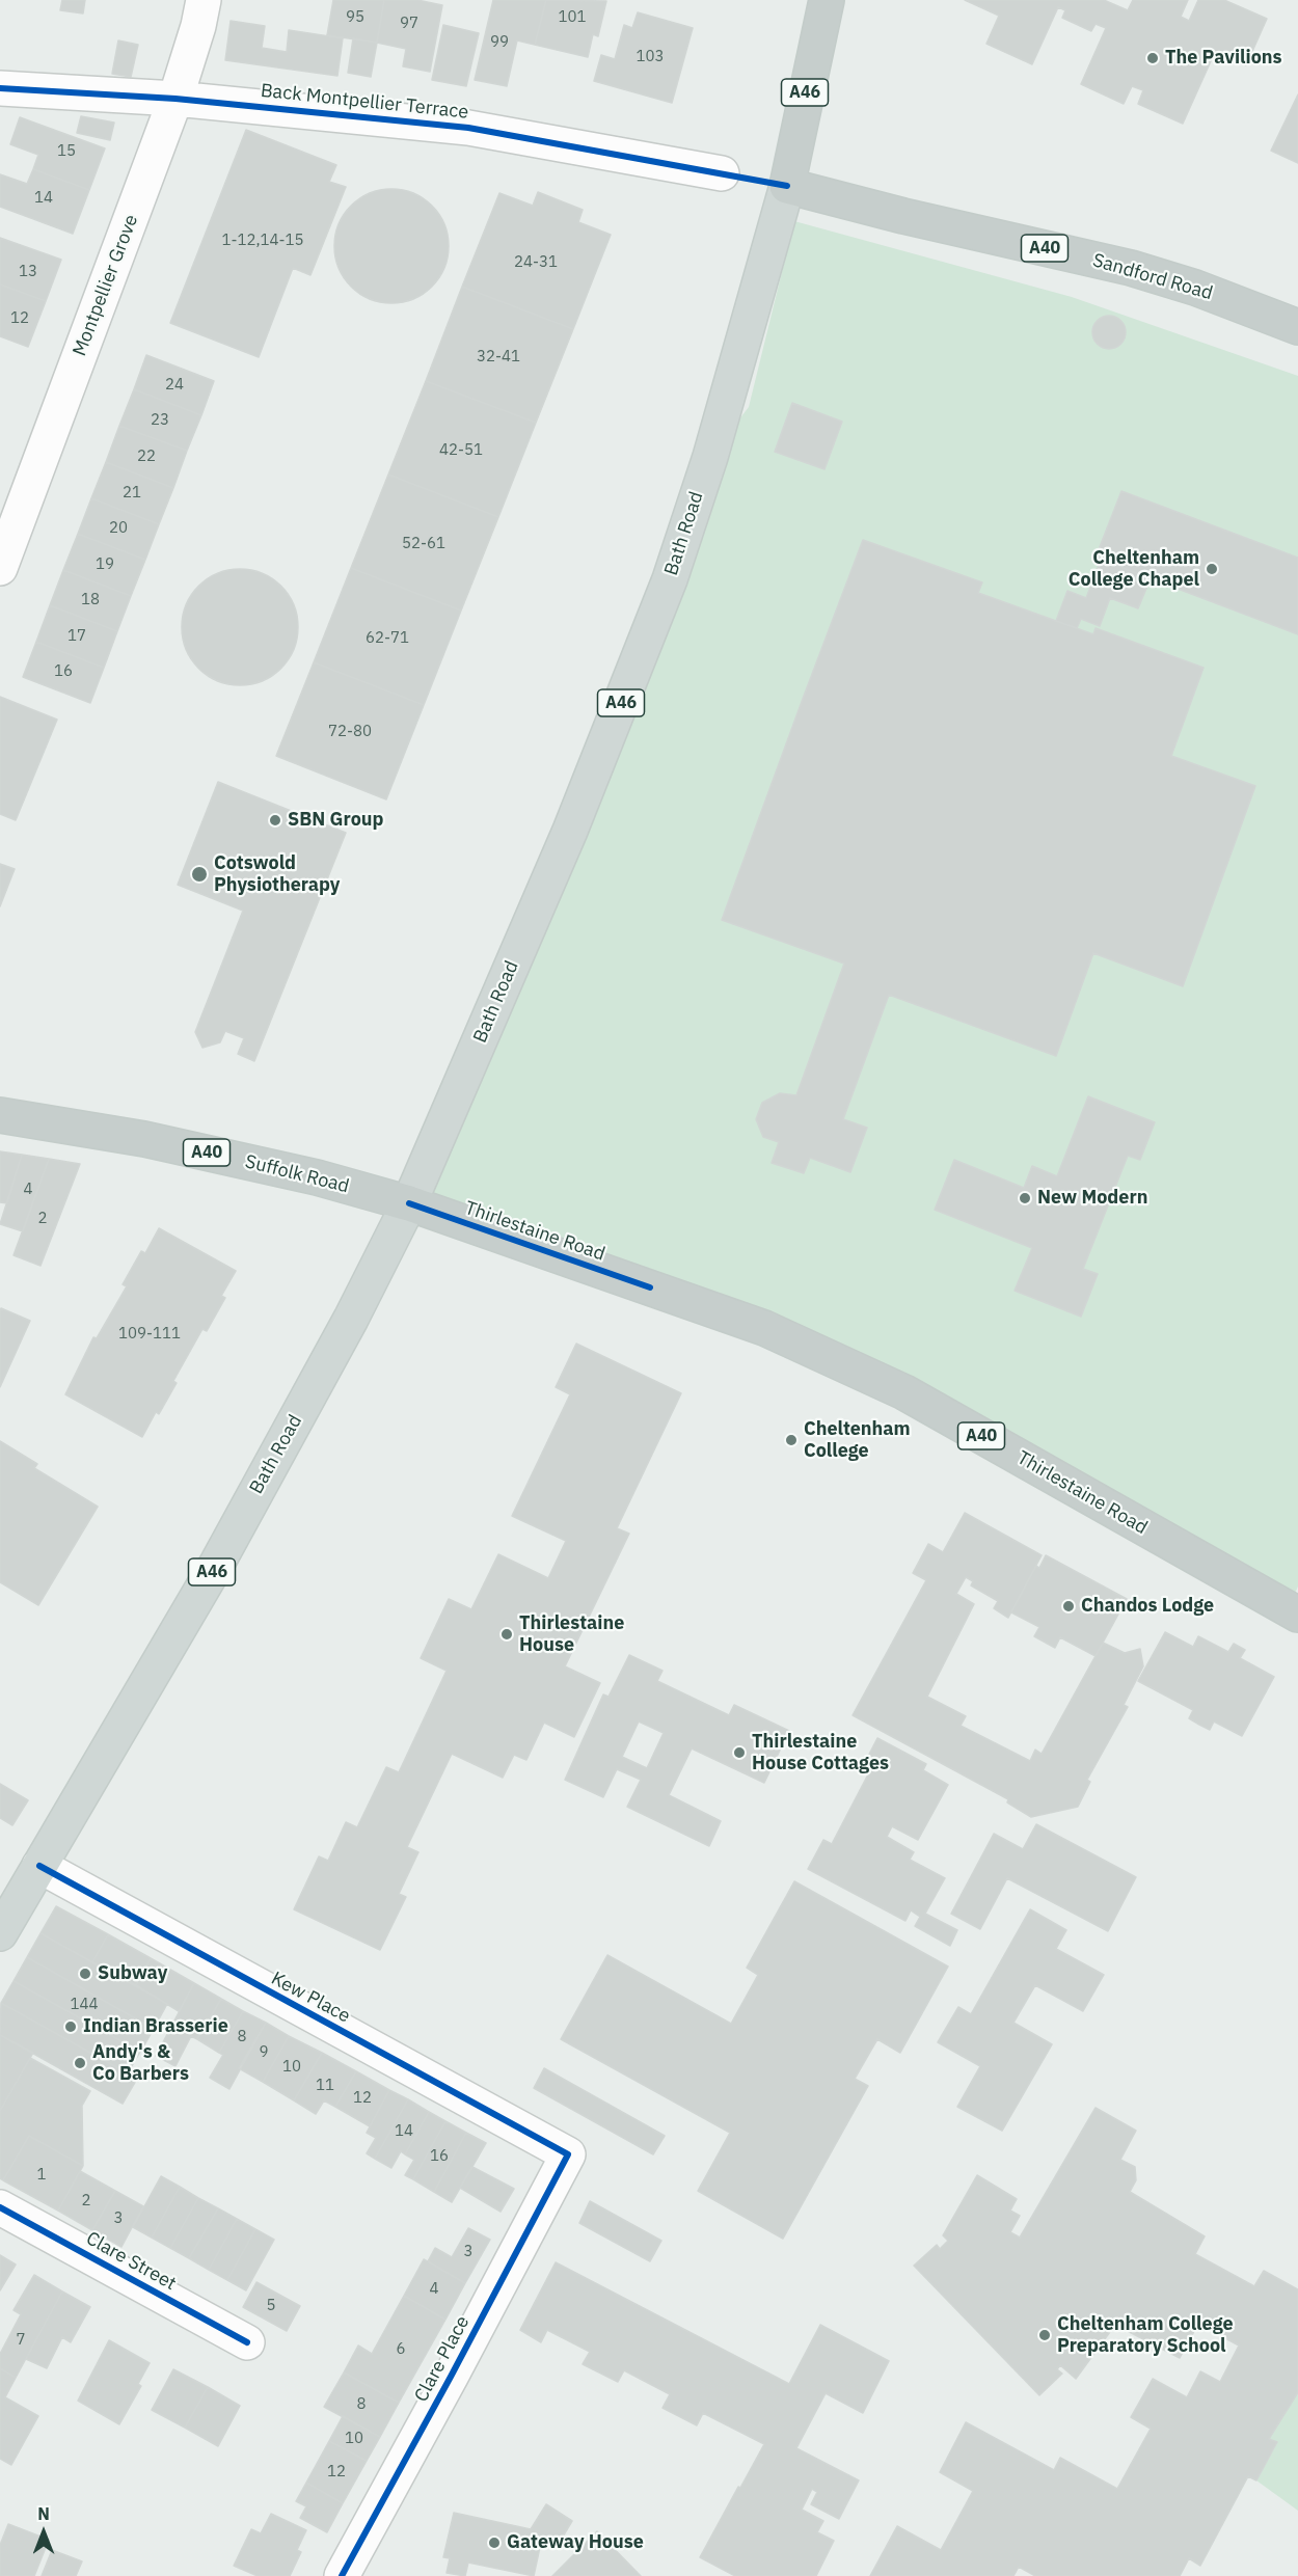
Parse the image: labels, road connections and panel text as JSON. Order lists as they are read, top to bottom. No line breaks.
{"streets":{"highway":["A46","A40","Sandford Road","Bath Road","Suffolk Road","Thirlestaine Road"],"street":["Back Montpellier Terrace","Montpellier Grove","Kew Place","Clare Street","Clare Place"]},"crossings":[["Back Montpellier Terrace","Montpellier Grove"],["Sandford Road","Bath Road"],["Bath Road","Suffolk Road"],["Bath Road","Thirlestaine Road"],["Bath Road","Kew Place"],["Suffolk Road","Thirlestaine Road"],["Kew Place","Clare Place"]],"places":["The Pavilions","Cheltenham College Chapel","SBN Group","Cotswold Physiotherapy","New Modern","Cheltenham College","Chandos Lodge","Thirlestaine House","Thirlestaine House Cottages","Subway","Indian Brasserie","Andy's & Co Barbers","Cheltenham College Preparatory School","Gateway House"],"house_numbers":["95","101","97","99","103","15","14","1-12,14-15","24-31","13","12","32-41","24","23","42-51","22","21","20","52-61","19","18","17","62-71","16","72-80","4","2","109-111","144","8","9","10","11","12","14","16","1","2","3","3","4","5","7","6","8","10","12"],"north":"top"}
